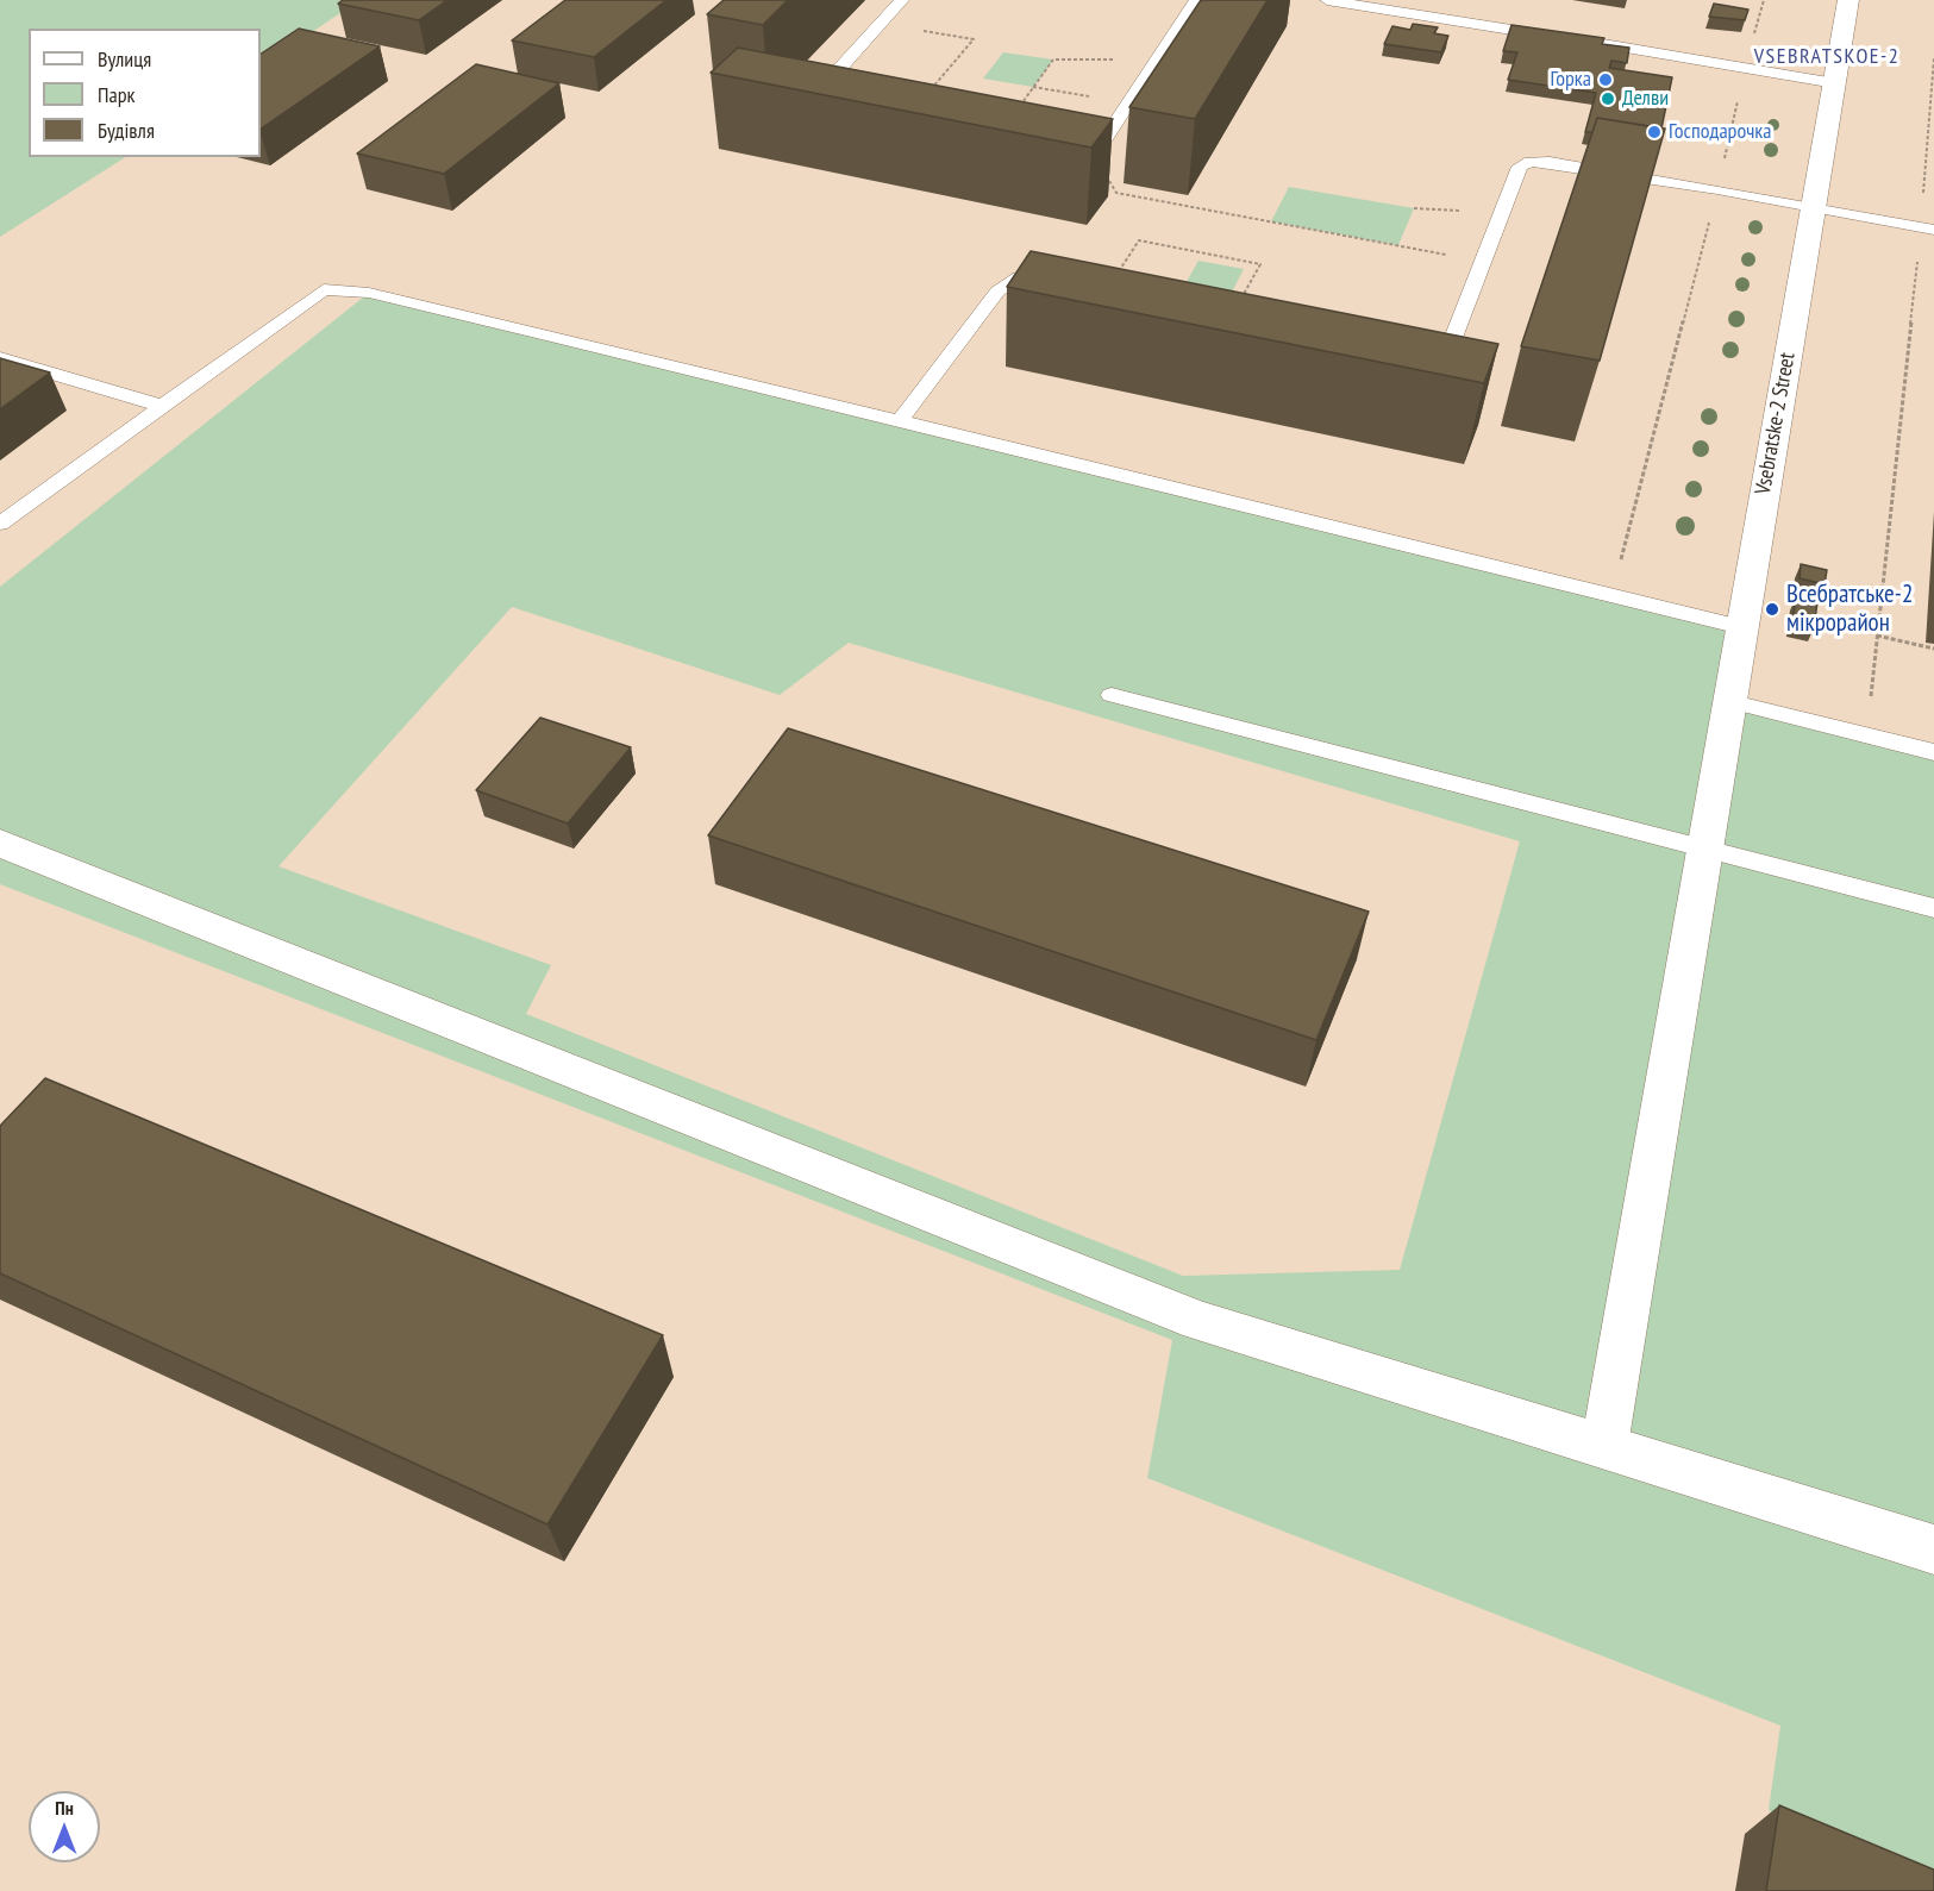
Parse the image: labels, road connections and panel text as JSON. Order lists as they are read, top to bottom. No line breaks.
{"streets":{"street":["Vsebratske-2 Street"]},"districts":["VSEBRATSKOE-2"],"places":["Горка","Делви","Господарочка","Всебратське-2 мікрорайон"],"legend":["Вулиця","Парк","Будівля"],"north":"top"}
